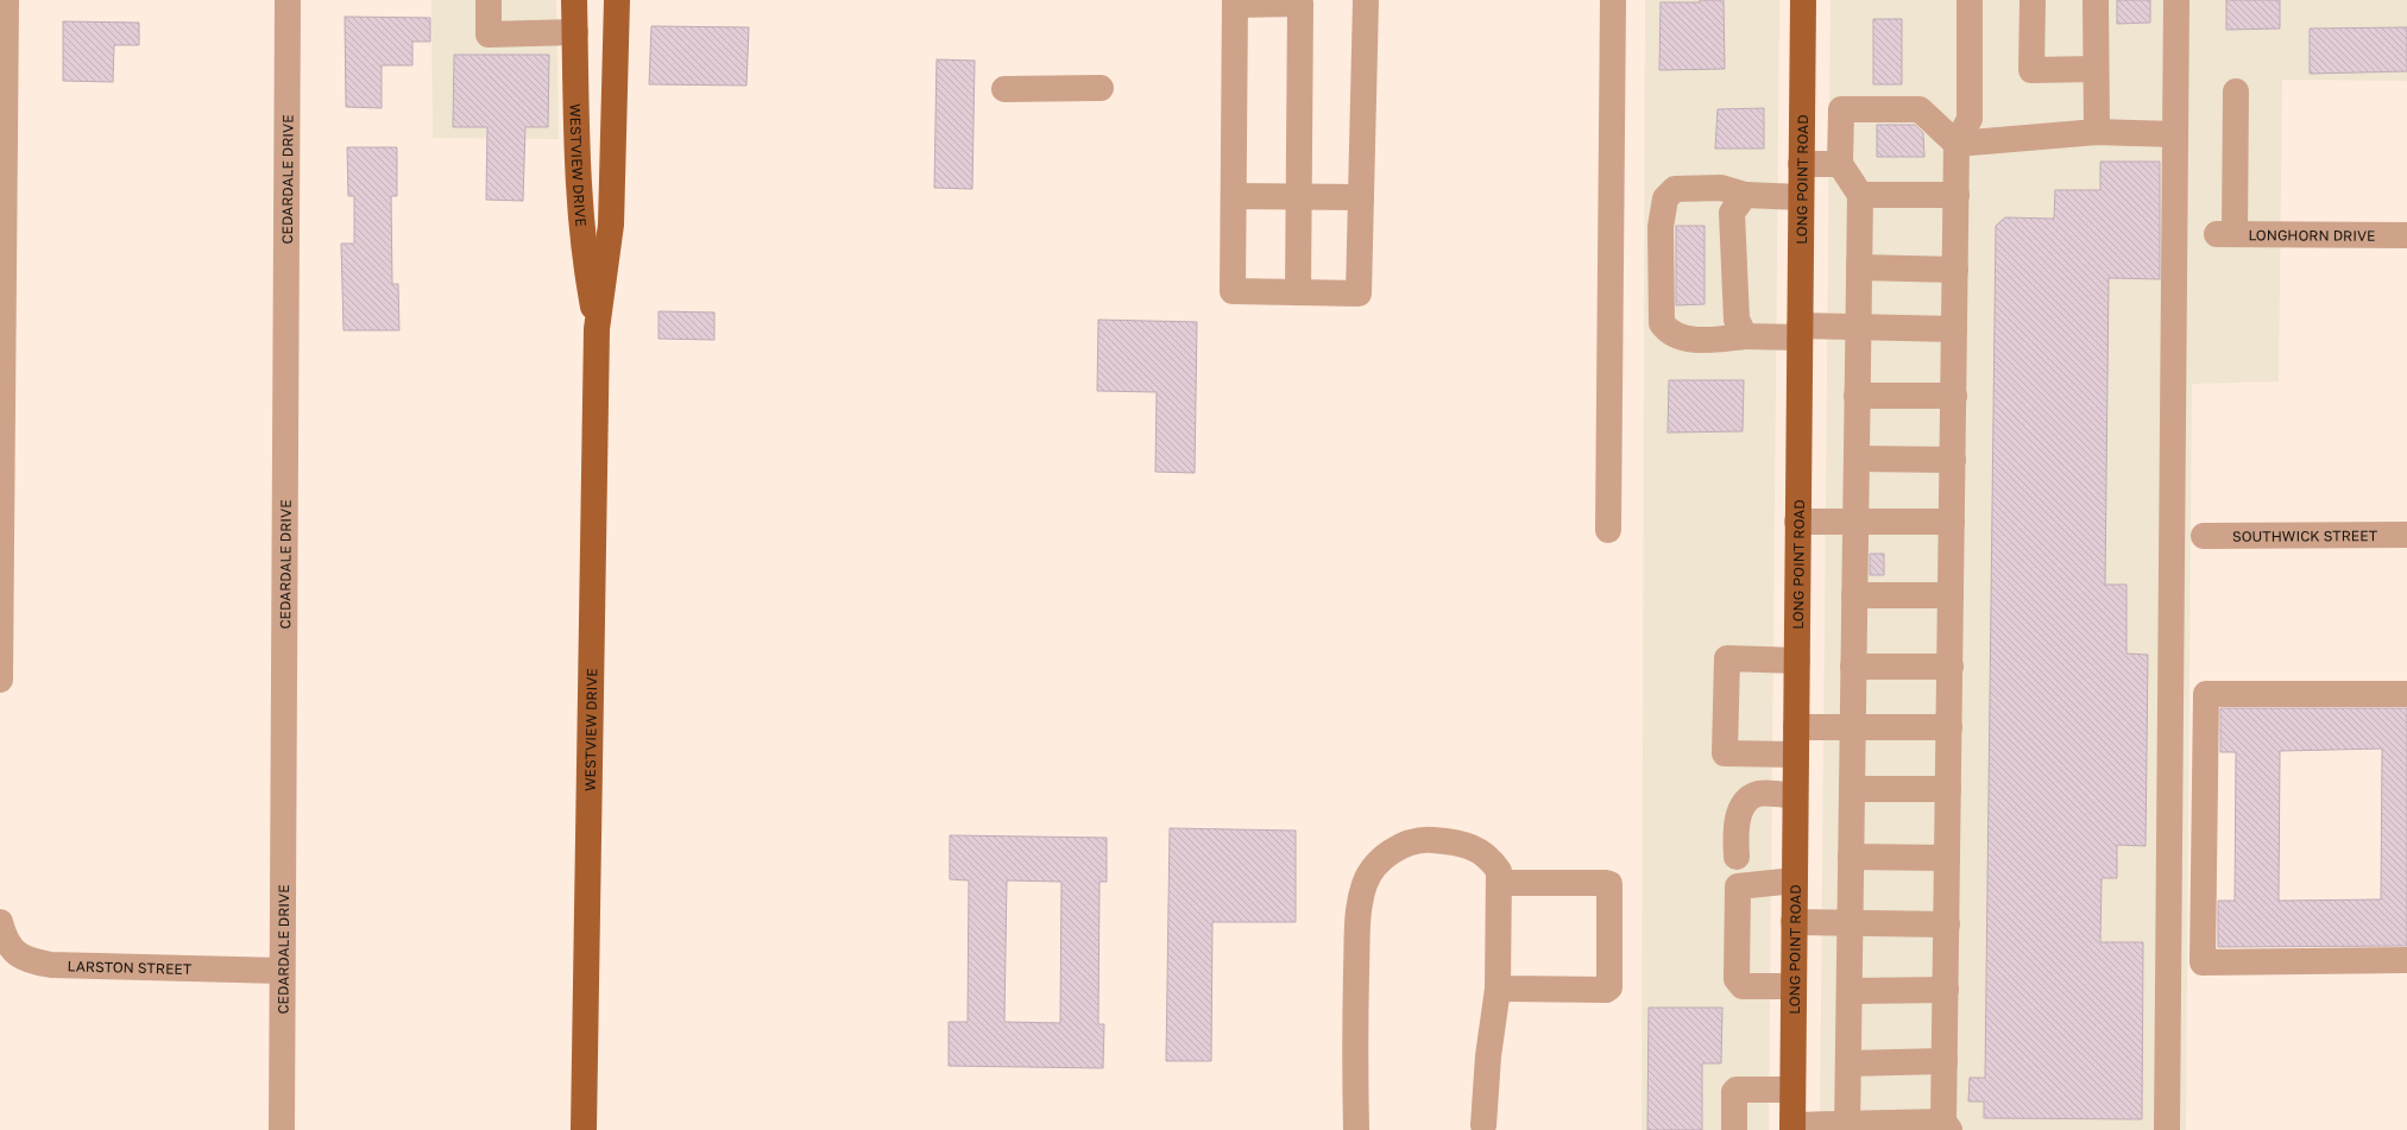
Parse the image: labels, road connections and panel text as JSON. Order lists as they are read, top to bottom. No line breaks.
{"streets":{"main road":["WESTVIEW DRIVE","LONG POINT ROAD"],"street":["CEDARDALE DRIVE","LONGHORN DRIVE","SOUTHWICK STREET","LARSTON STREET"]},"crossings":[["CEDARDALE DRIVE","LARSTON STREET"]]}
